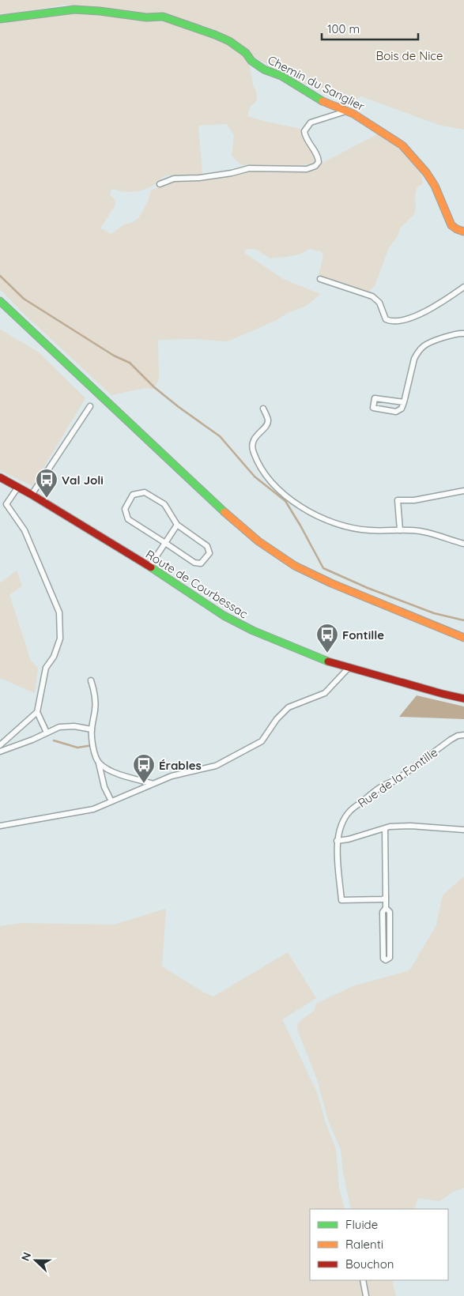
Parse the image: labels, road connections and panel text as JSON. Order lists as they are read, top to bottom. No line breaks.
{"streets":{"street":["Chemin du Sanglier","Route de Courbessac","Rue de la Fontille"]},"parks":["Bois de Nice"],"places":{"bus stop":["Val Joli","Fontille","Érables"]},"legend":["Fluide","Ralenti","Bouchon"],"scale_bar":"100 m","north":"left"}
